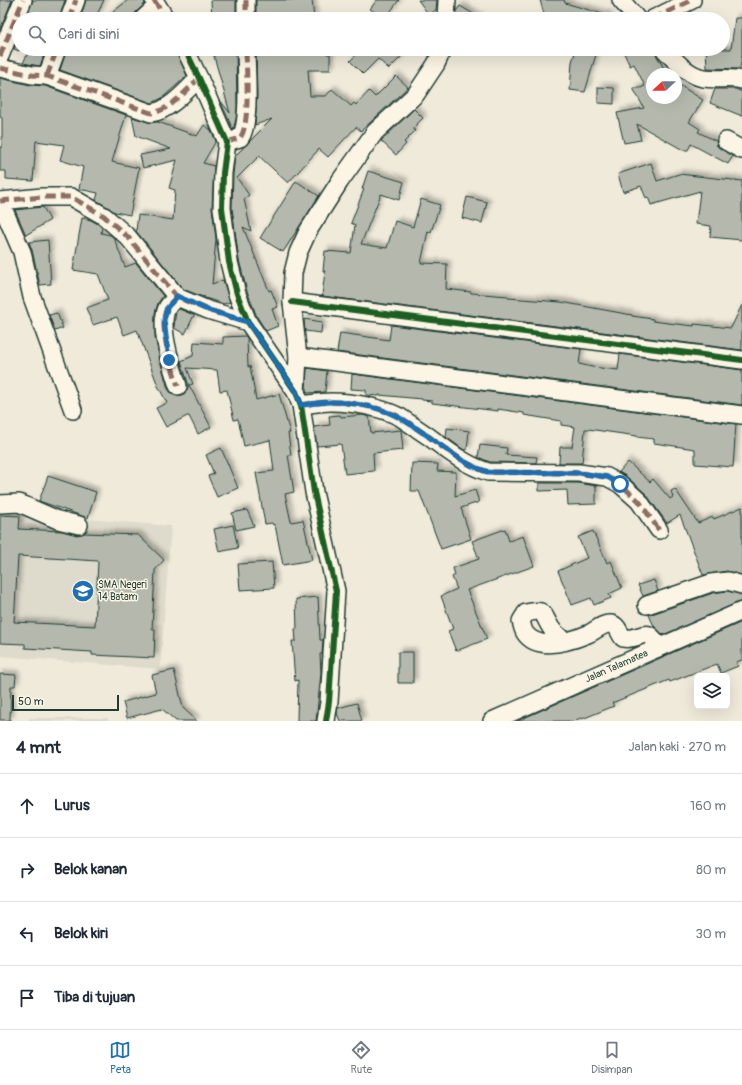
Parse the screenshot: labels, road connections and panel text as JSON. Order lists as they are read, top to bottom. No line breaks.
{"streets":{"street":["Jalan Talamatea"]},"places":{"school or university":["SMA Negeri 14 Batam"]},"scale_bar":"50 m","north":"left","page":{"search":"Cari di sini","scale":"50 m","heading":["4 mnt","Jalan kaki · 270 m"],"list":[["Lurus","160 m"],["Belok kanan","80 m"],["Belok kiri","30 m"],"Tiba di tujuan"],"nav":["Peta","Rute","Disimpan"]}}
